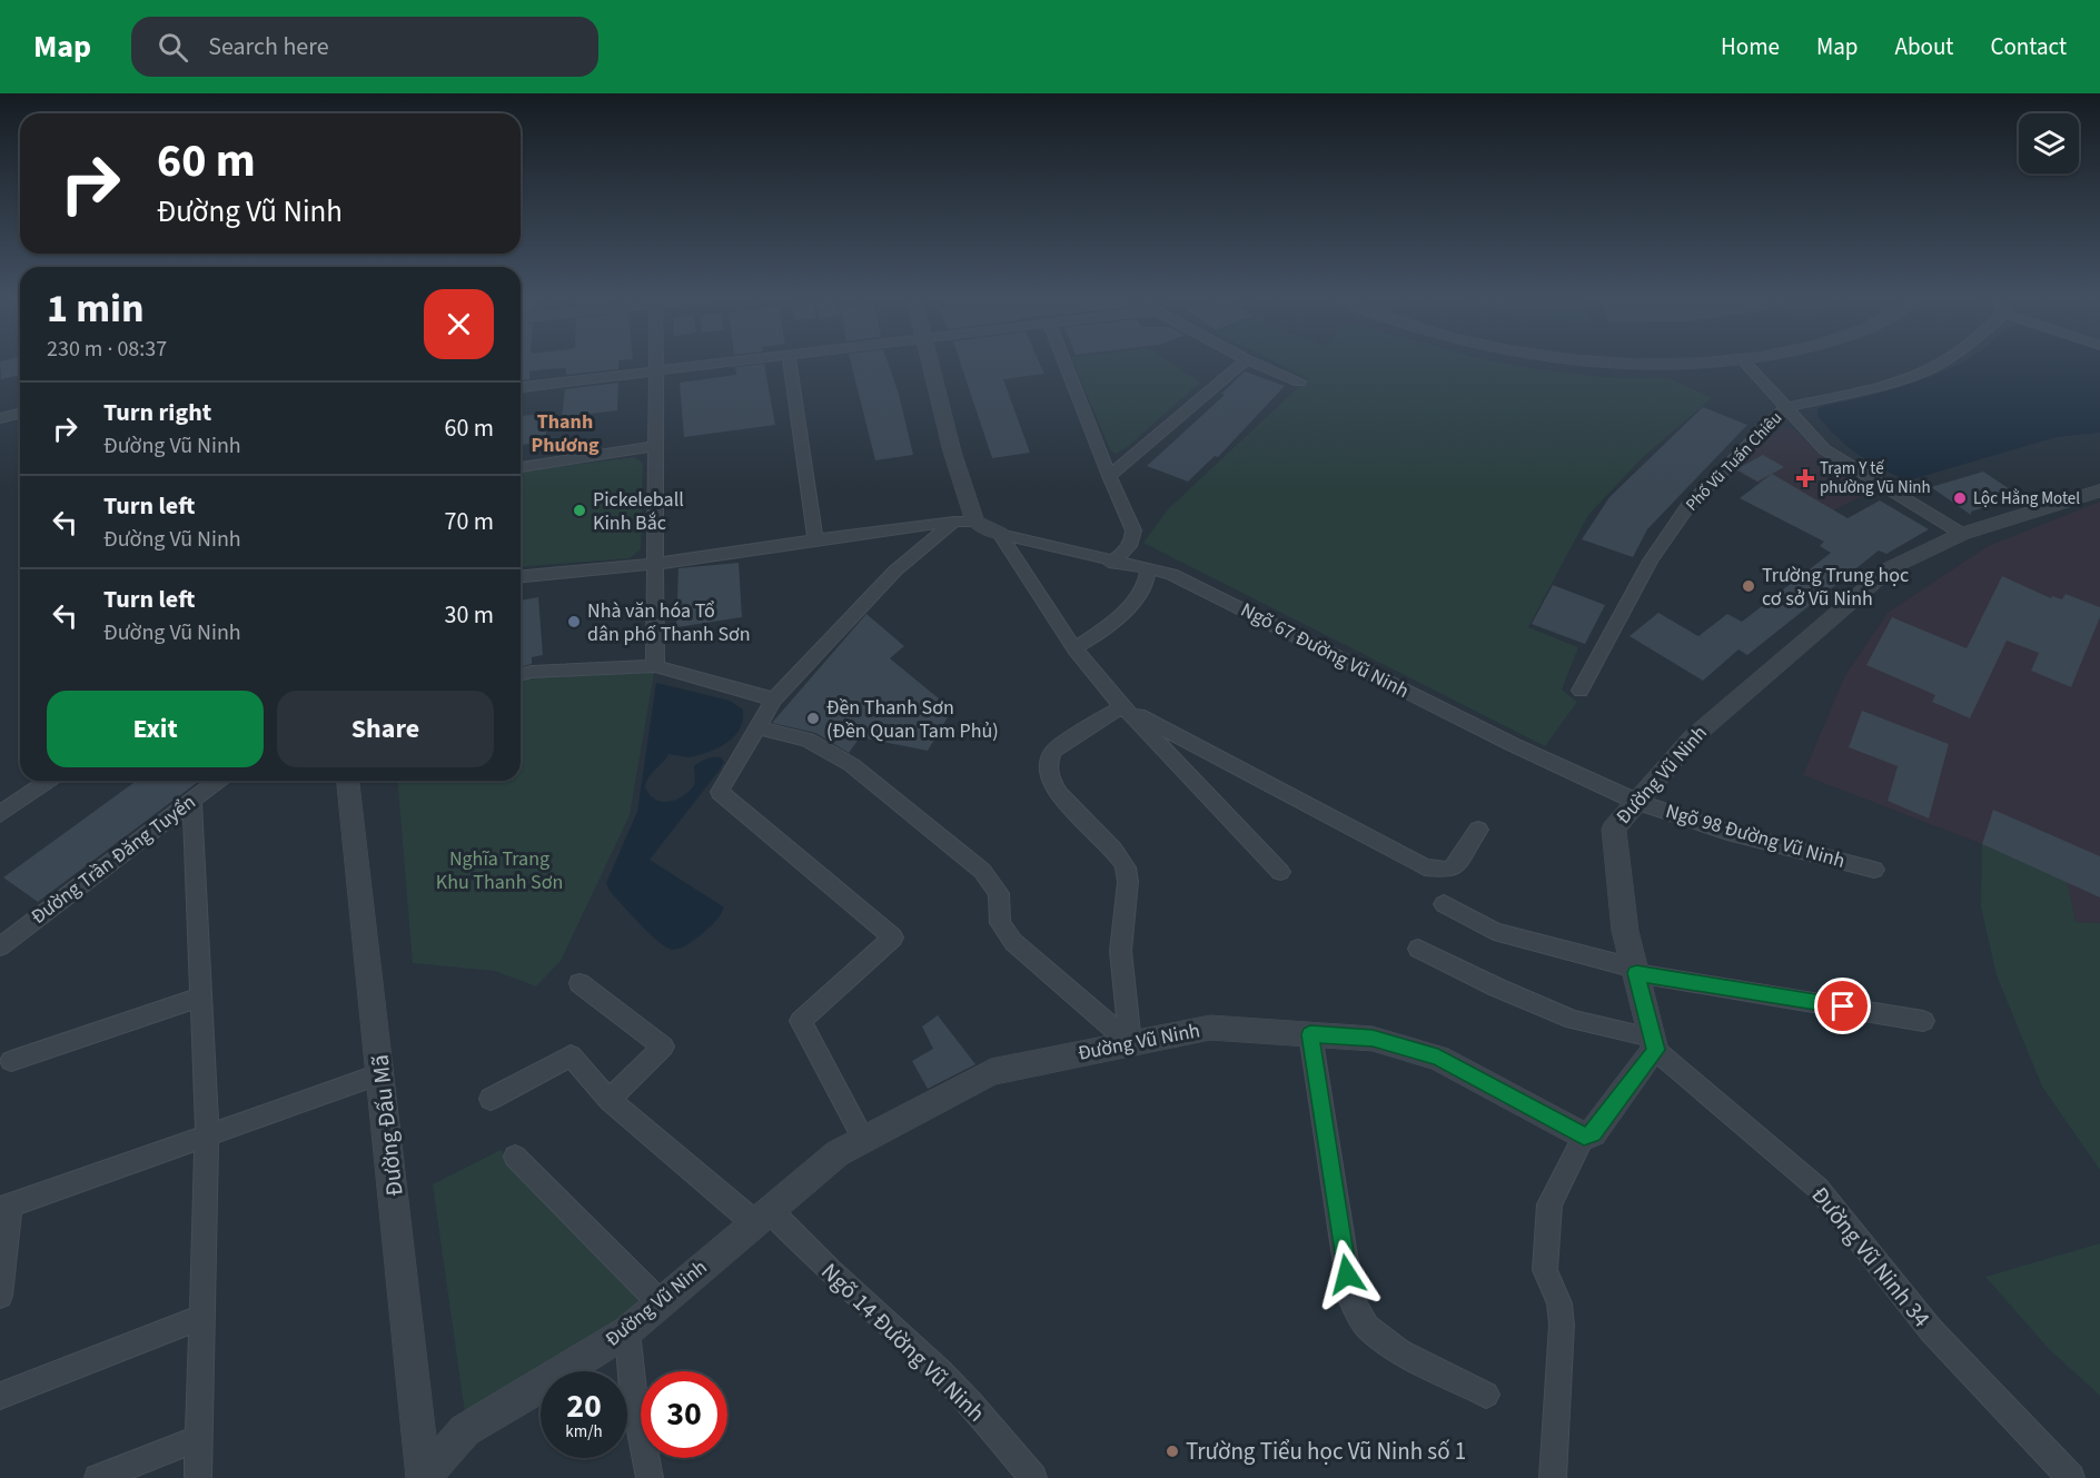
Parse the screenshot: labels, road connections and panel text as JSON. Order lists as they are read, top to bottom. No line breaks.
{"streets":{"street":["Phố Vũ Tuấn Chiêu","Ngõ 67 Đường Vũ Ninh","Đường Vũ Ninh","Ngõ 98 Đường Vũ Ninh","Đường Trần Đăng Tuyển","Đường Đấu Mã","Đường Vũ Ninh 34","Ngõ 14 Đường Vũ Ninh"]},"crossings":[["Ngõ 67 Đường Vũ Ninh","Đường Vũ Ninh"],["Ngõ 67 Đường Vũ Ninh","Ngõ 98 Đường Vũ Ninh"],["Đường Vũ Ninh","Ngõ 98 Đường Vũ Ninh"],["Đường Vũ Ninh","Đường Đấu Mã"],["Đường Vũ Ninh","Đường Vũ Ninh 34"],["Đường Vũ Ninh","Ngõ 14 Đường Vũ Ninh"]],"districts":["Thanh Phương"],"parks":["Nghĩa Trang Khu Thanh Sơn"],"places":{"health":["Trạm Y tế phường Vũ Ninh"],"other":["Lộc Hằng Motel","Pickeleball Kinh Bắc","Trường Trung học cơ sở Vũ Ninh","Nhà văn hóa Tổ dân phố Thanh Sơn","Đền Thanh Sơn (Đền Quan Tam Phủ)","Trường Tiểu học Vũ Ninh số 1"]},"page":{"header":"Map","search":"Search here","nav":["Home","Map","About","Contact"],"turn":["60 m","Đường Vũ Ninh"],"heading":["1 min","230 m · 08:37"],"list":[{"name":"Turn right","note":"Đường Vũ Ninh","value":"60 m"},{"name":"Turn left","note":"Đường Vũ Ninh","value":"70 m"},{"name":"Turn left","note":"Đường Vũ Ninh","value":"30 m"}],"buttons":["Exit","Share"],"speed":"20 km/h","limit":"30"}}
